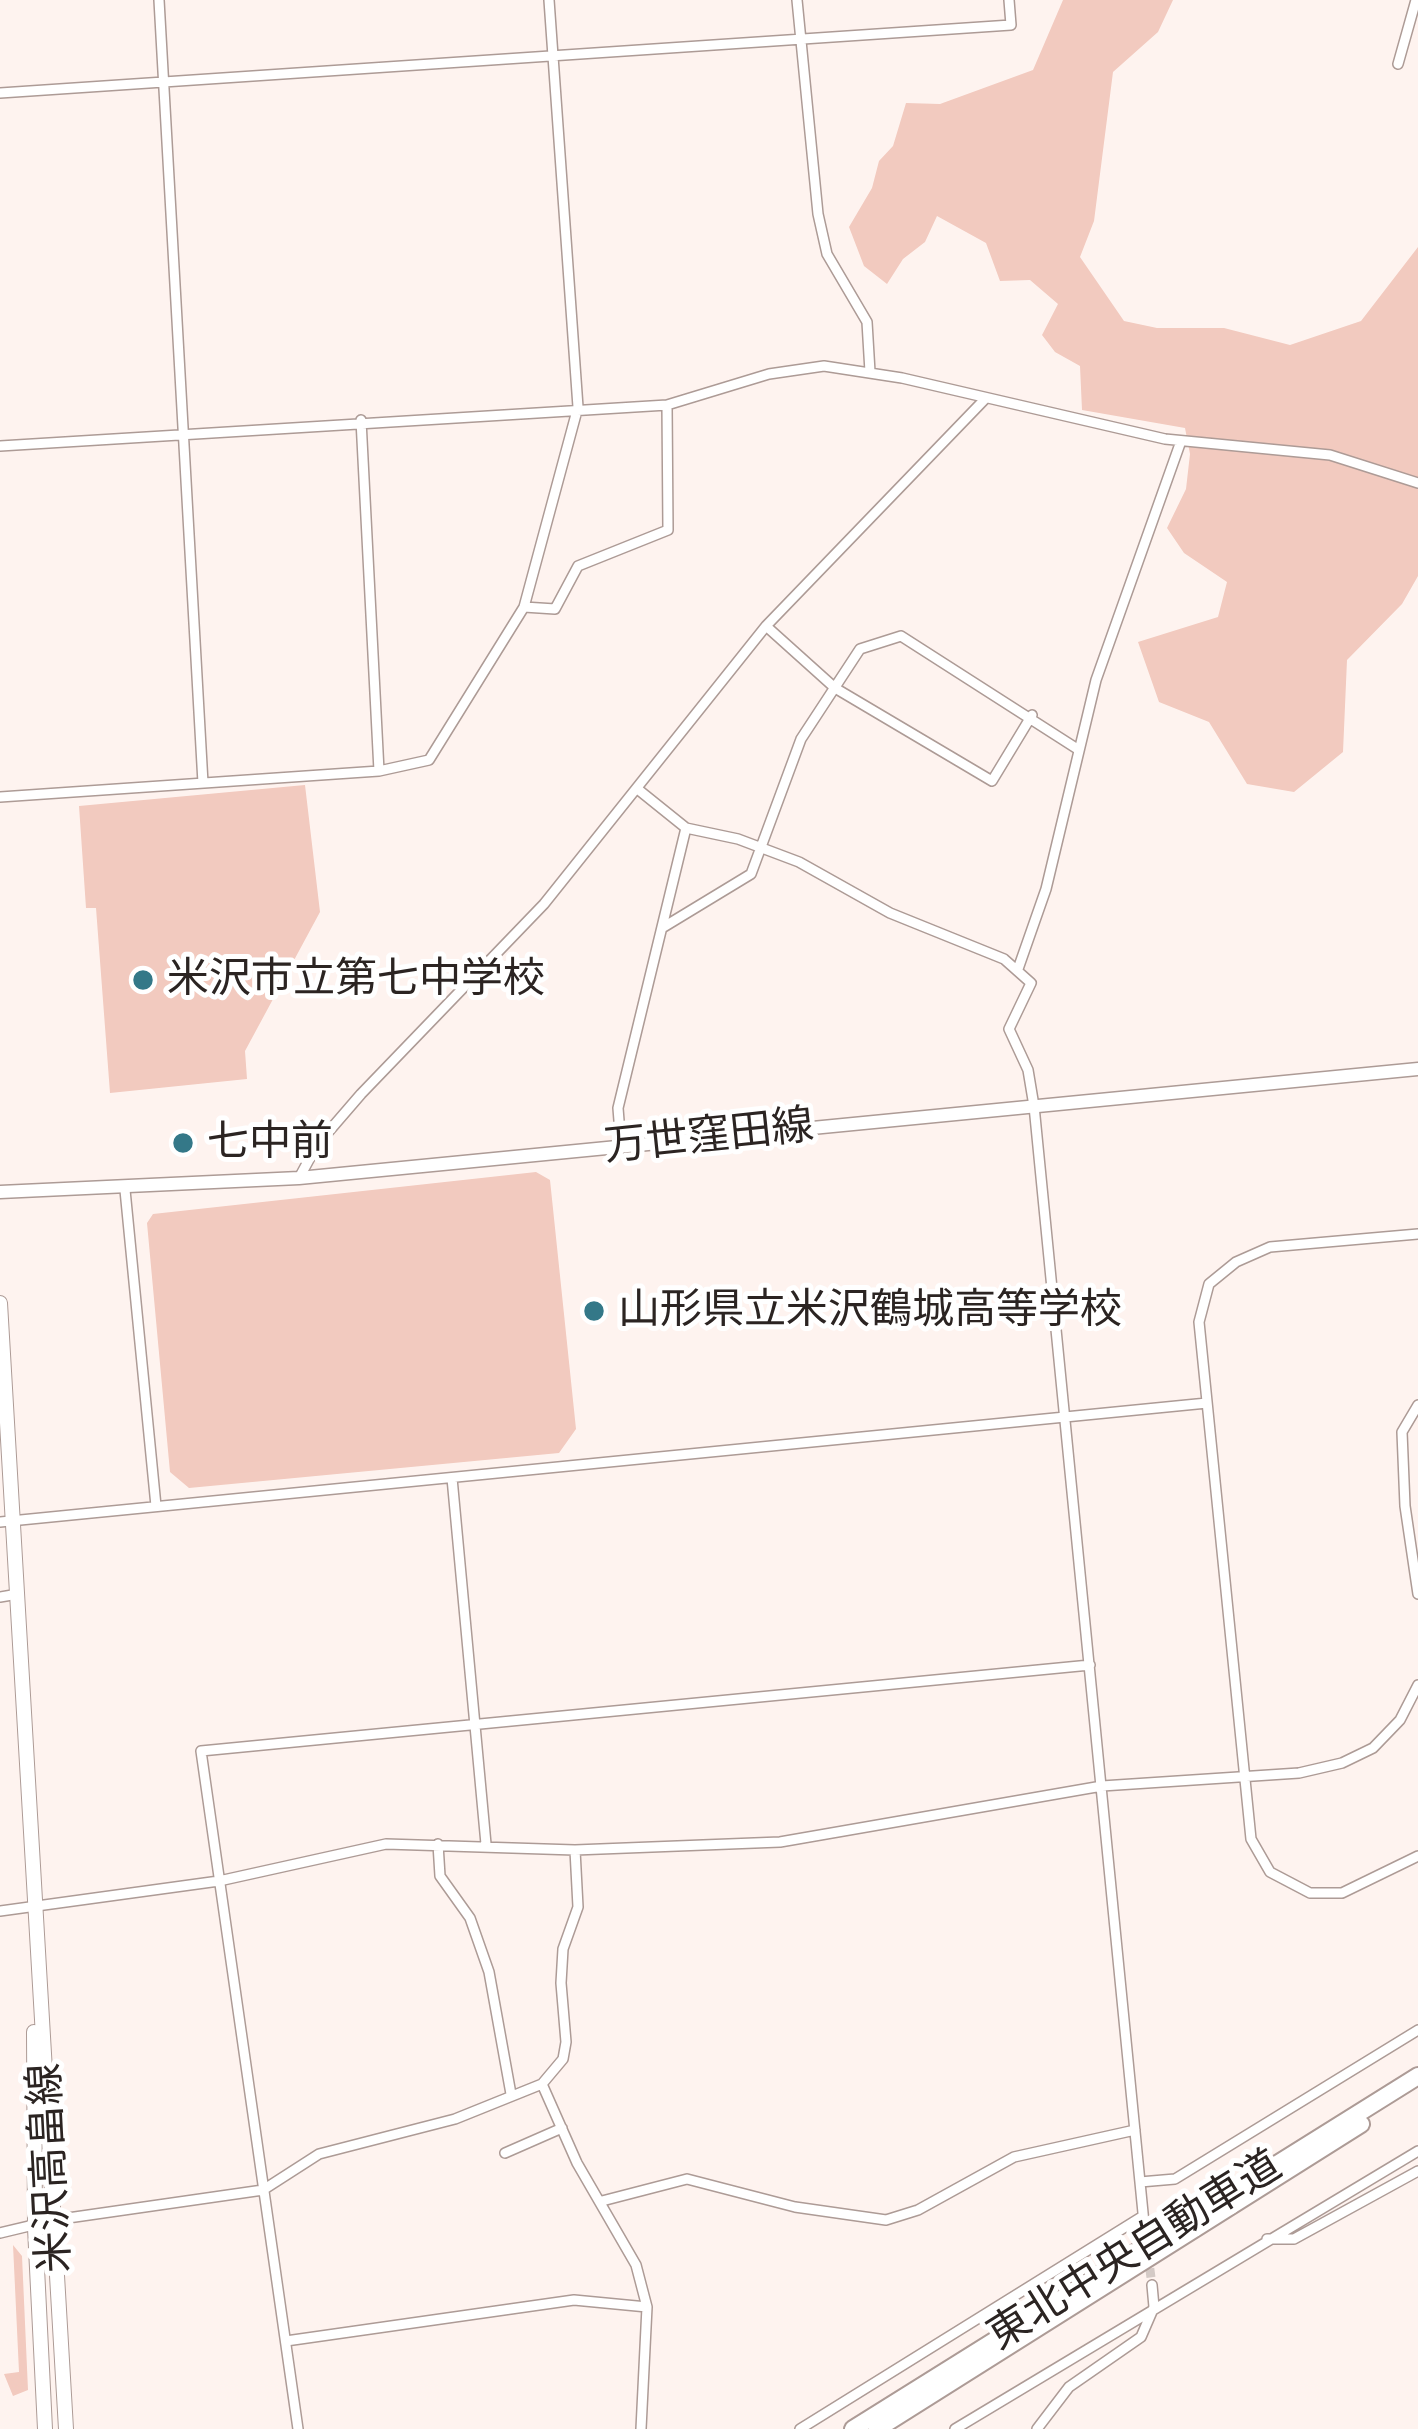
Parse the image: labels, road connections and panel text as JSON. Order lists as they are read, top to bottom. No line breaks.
{"streets":{"highway":["東北中央自動車道"],"main road":["万世窪田線","米沢高畠線"]},"places":["米沢市立第七中学校","七中前","山形県立米沢鶴城高等学校"]}
